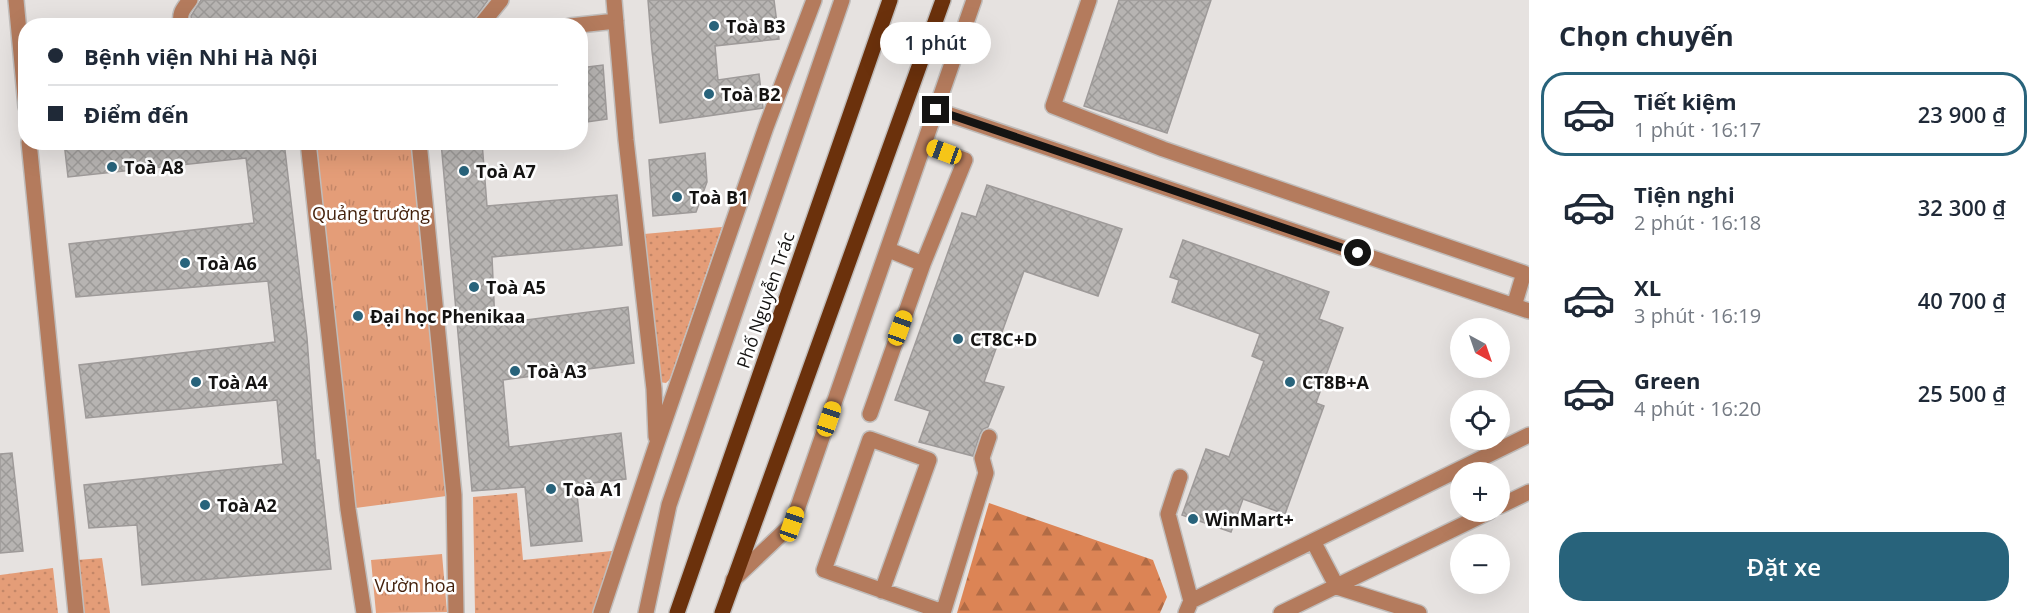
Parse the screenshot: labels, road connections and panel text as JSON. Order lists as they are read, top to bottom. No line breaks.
{"streets":{"main road":["Phố Nguyễn Trác"]},"parks":["Quảng trường","Vườn hoa"],"places":["Toà B3","Toà B2","Toà A8","Toà A7","Toà B1","Toà A6","Toà A5","Đại học Phenikaa","CT8C+D","Toà A3","Toà A4","CT8B+A","Toà A1","Toà A2","WinMart+"],"north":"bottom right","page":{"heading":"Chọn chuyến","banner":["Bệnh viện Nhi Hà Nội","Điểm đến"],"bubble":"1 phút","list":[{"name":"Tiết kiệm","note":"1 phút · 16:17","value":"23 900 ₫"},{"name":"Tiện nghi","note":"2 phút · 16:18","value":"32 300 ₫"},{"name":"XL","note":"3 phút · 16:19","value":"40 700 ₫"},{"name":"Green","note":"4 phút · 16:20","value":"25 500 ₫"}],"map_buttons":["+","−"],"buttons":"Đặt xe"}}
